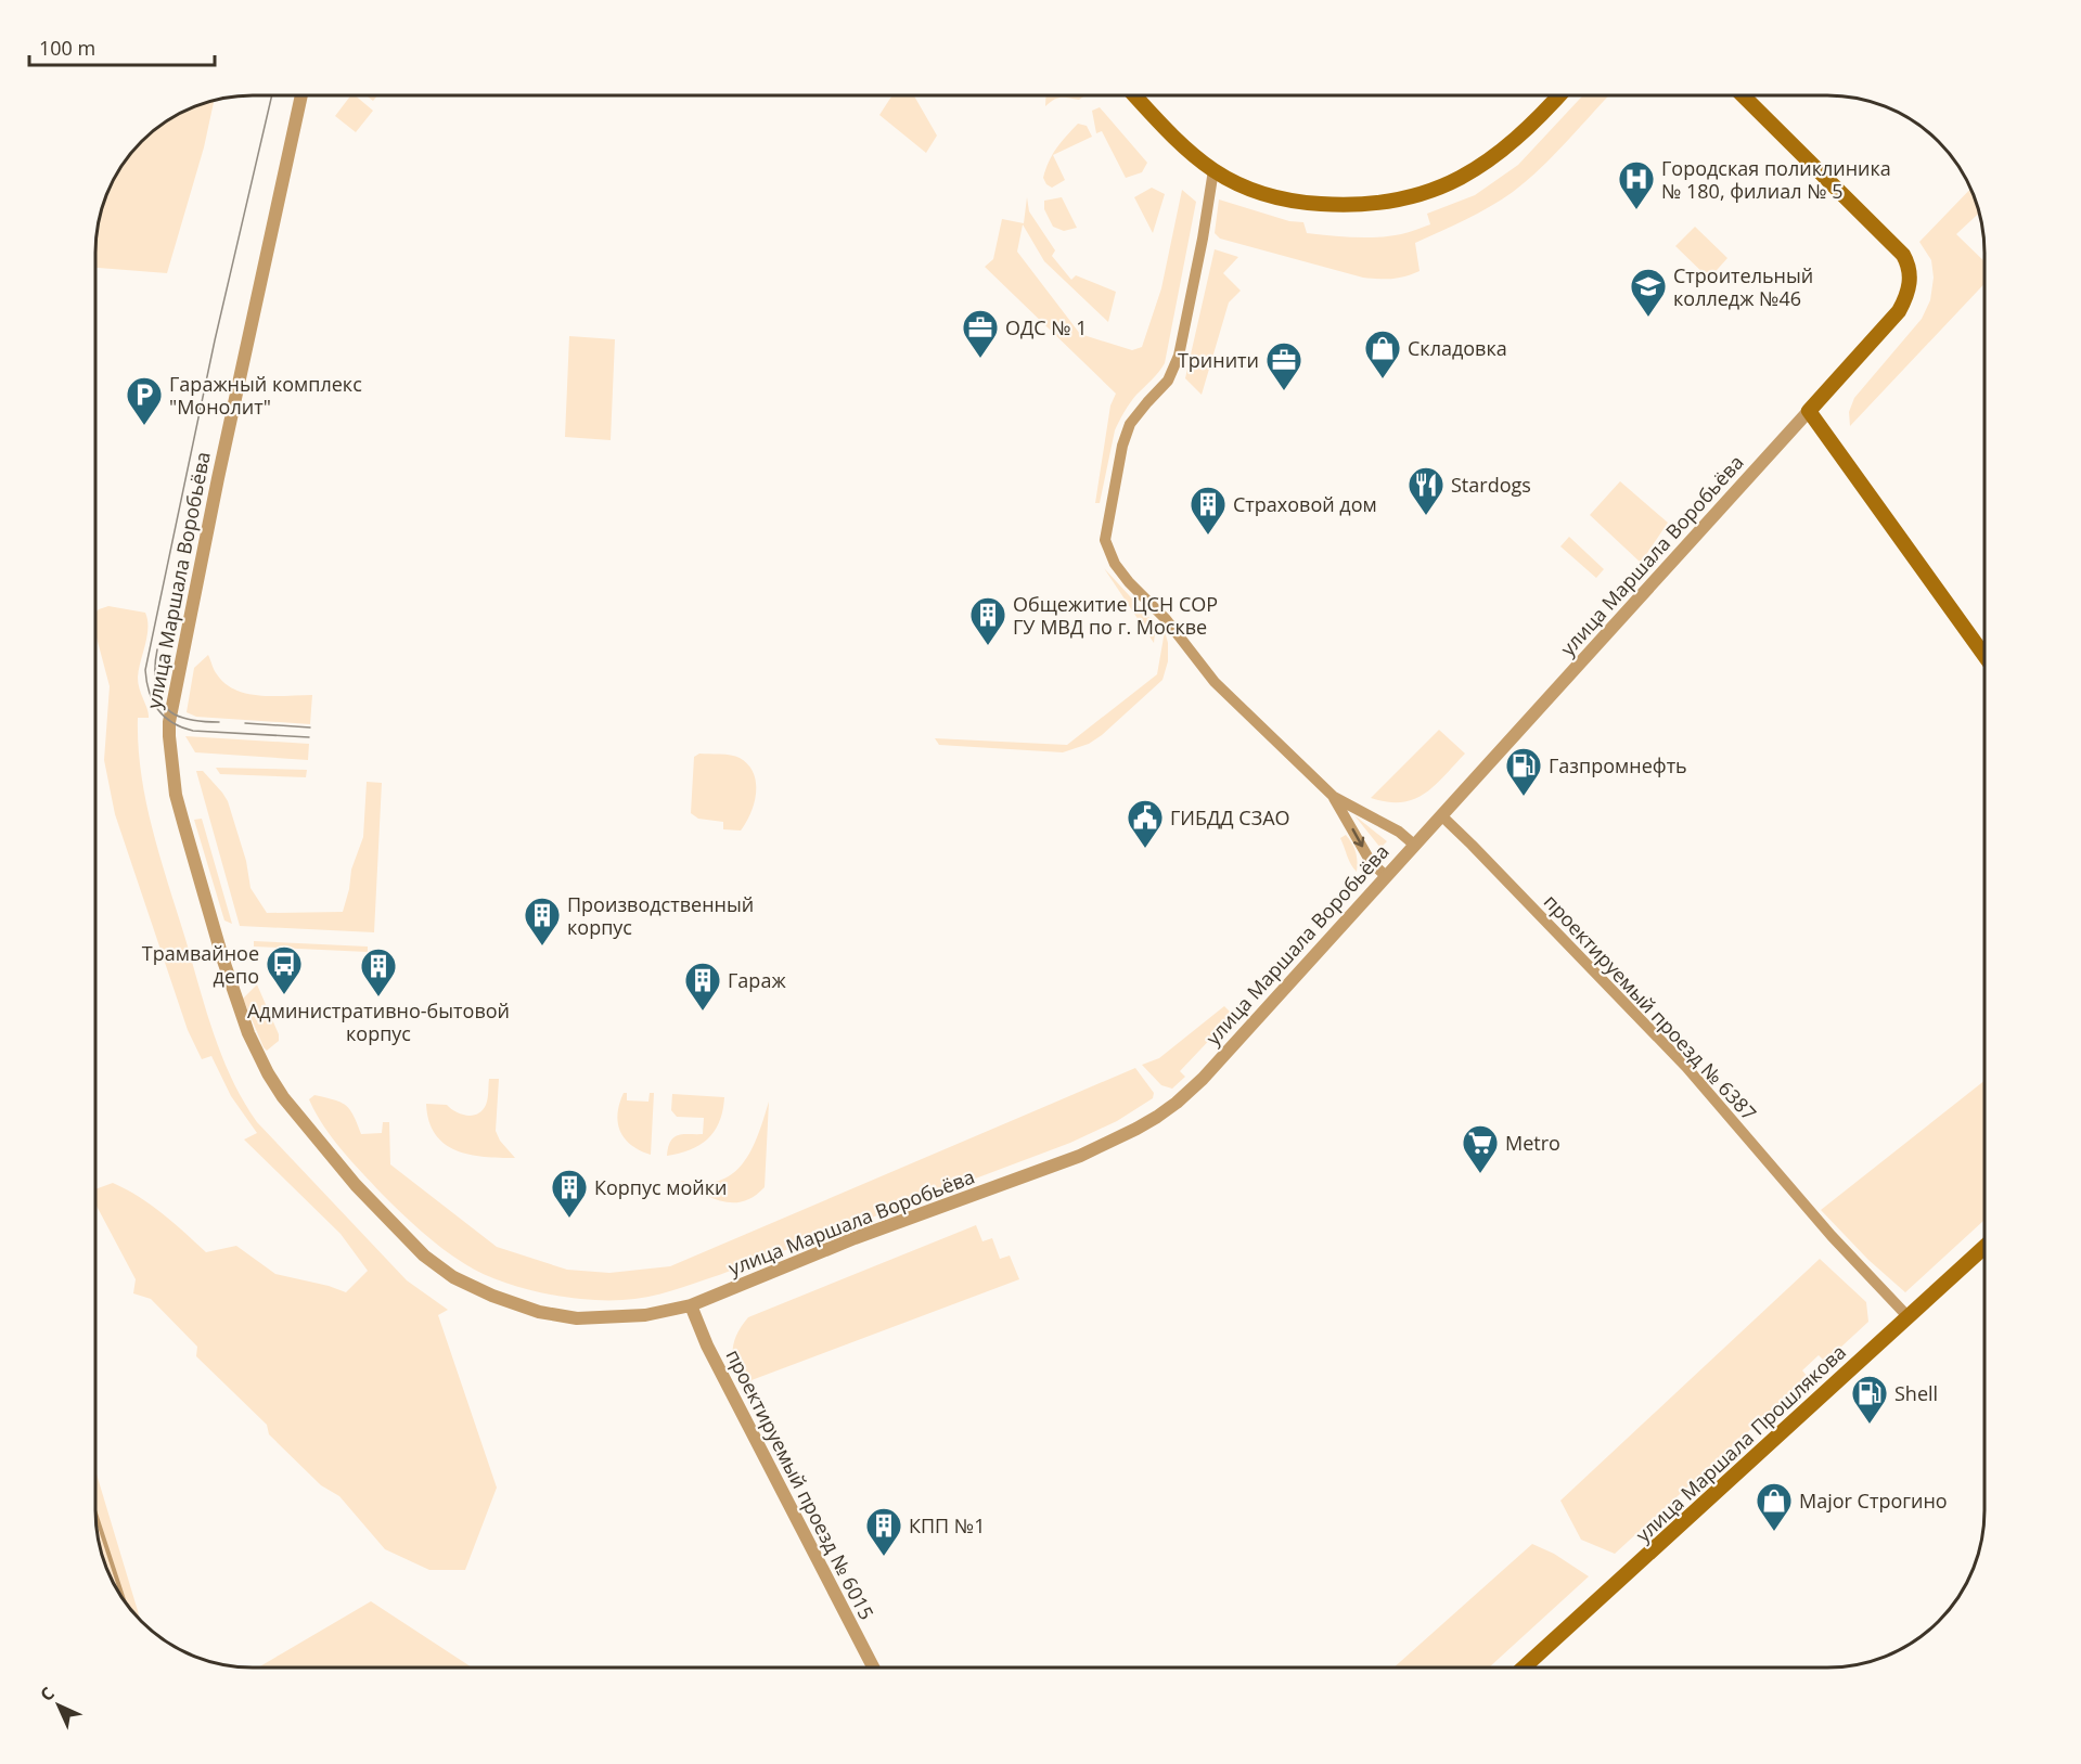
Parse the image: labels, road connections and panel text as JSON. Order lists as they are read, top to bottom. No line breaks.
{"streets":{"main road":["улица Маршала Воробьёва","улица Маршала Прошлякова"],"street":["проектируемый проезд № 6387","проектируемый проезд № 6015"]},"crossings":[["улица Маршала Воробьёва","проектируемый проезд № 6387"],["улица Маршала Воробьёва","проектируемый проезд № 6015"],["проектируемый проезд № 6387","улица Маршала Прошлякова"]],"places":{"hospital":["Городская поликлиника № 180, филиал № 5"],"school or university":["Строительный колледж №46"],"office":["ОДС № 1","Тринити"],"shop":["Складовка","Major Строгино"],"parking":["Гаражный комплекс \"Монолит\""],"restaurant":["Stardogs"],"building":["Страховой дом","Общежитие ЦСН СОР ГУ МВД по г. Москве","Производственный корпус","Административно-бытовой корпус","Гараж","Корпус мойки","КПП №1"],"fuel station":["Газпромнефть","Shell"],"public building":["ГИБДД СЗАО"],"bus stop":["Трамвайное депо"],"supermarket":["Metro"]},"scale_bar":"100 m","north":"top left"}
